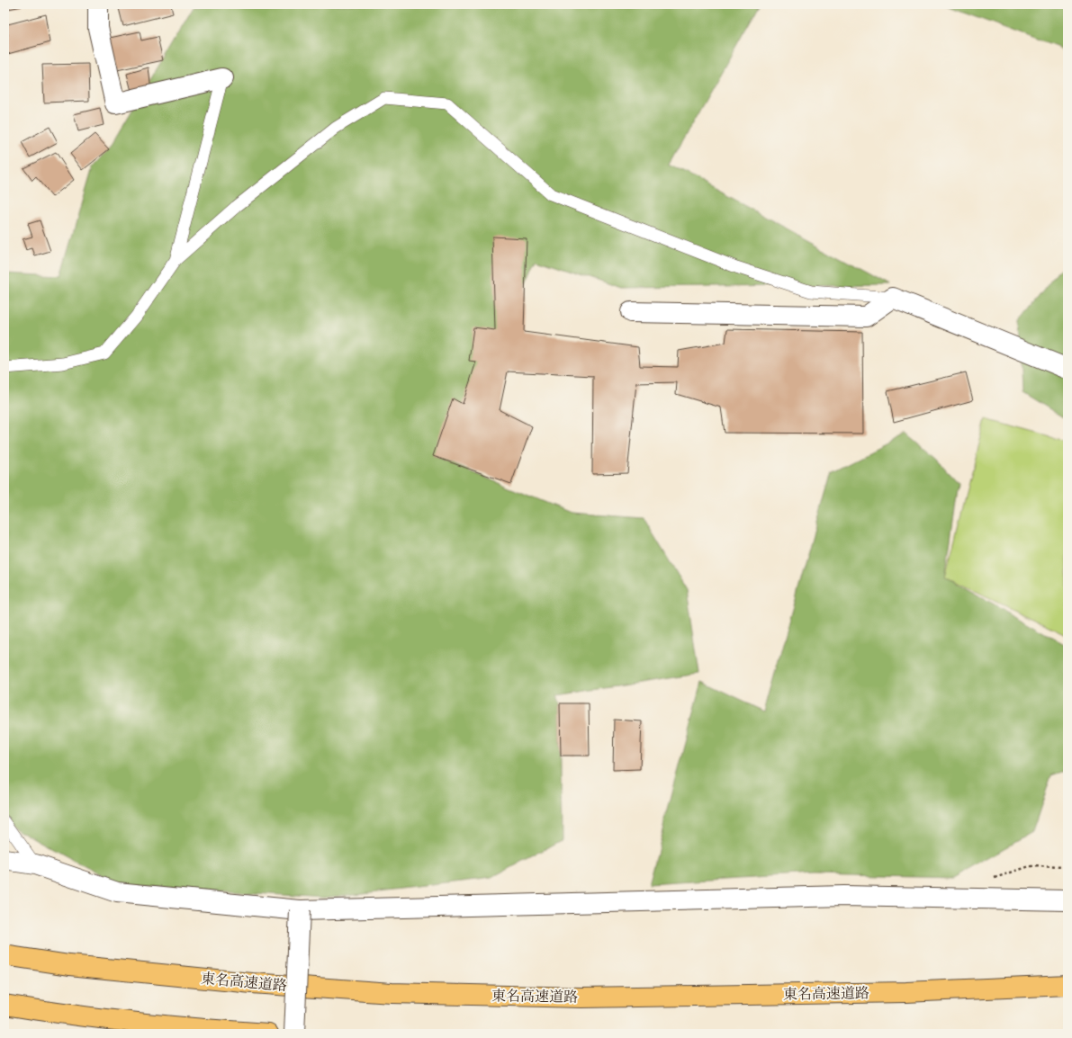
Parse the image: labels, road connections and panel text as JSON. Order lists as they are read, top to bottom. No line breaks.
{"streets":{"highway":["東名高速道路"]}}
